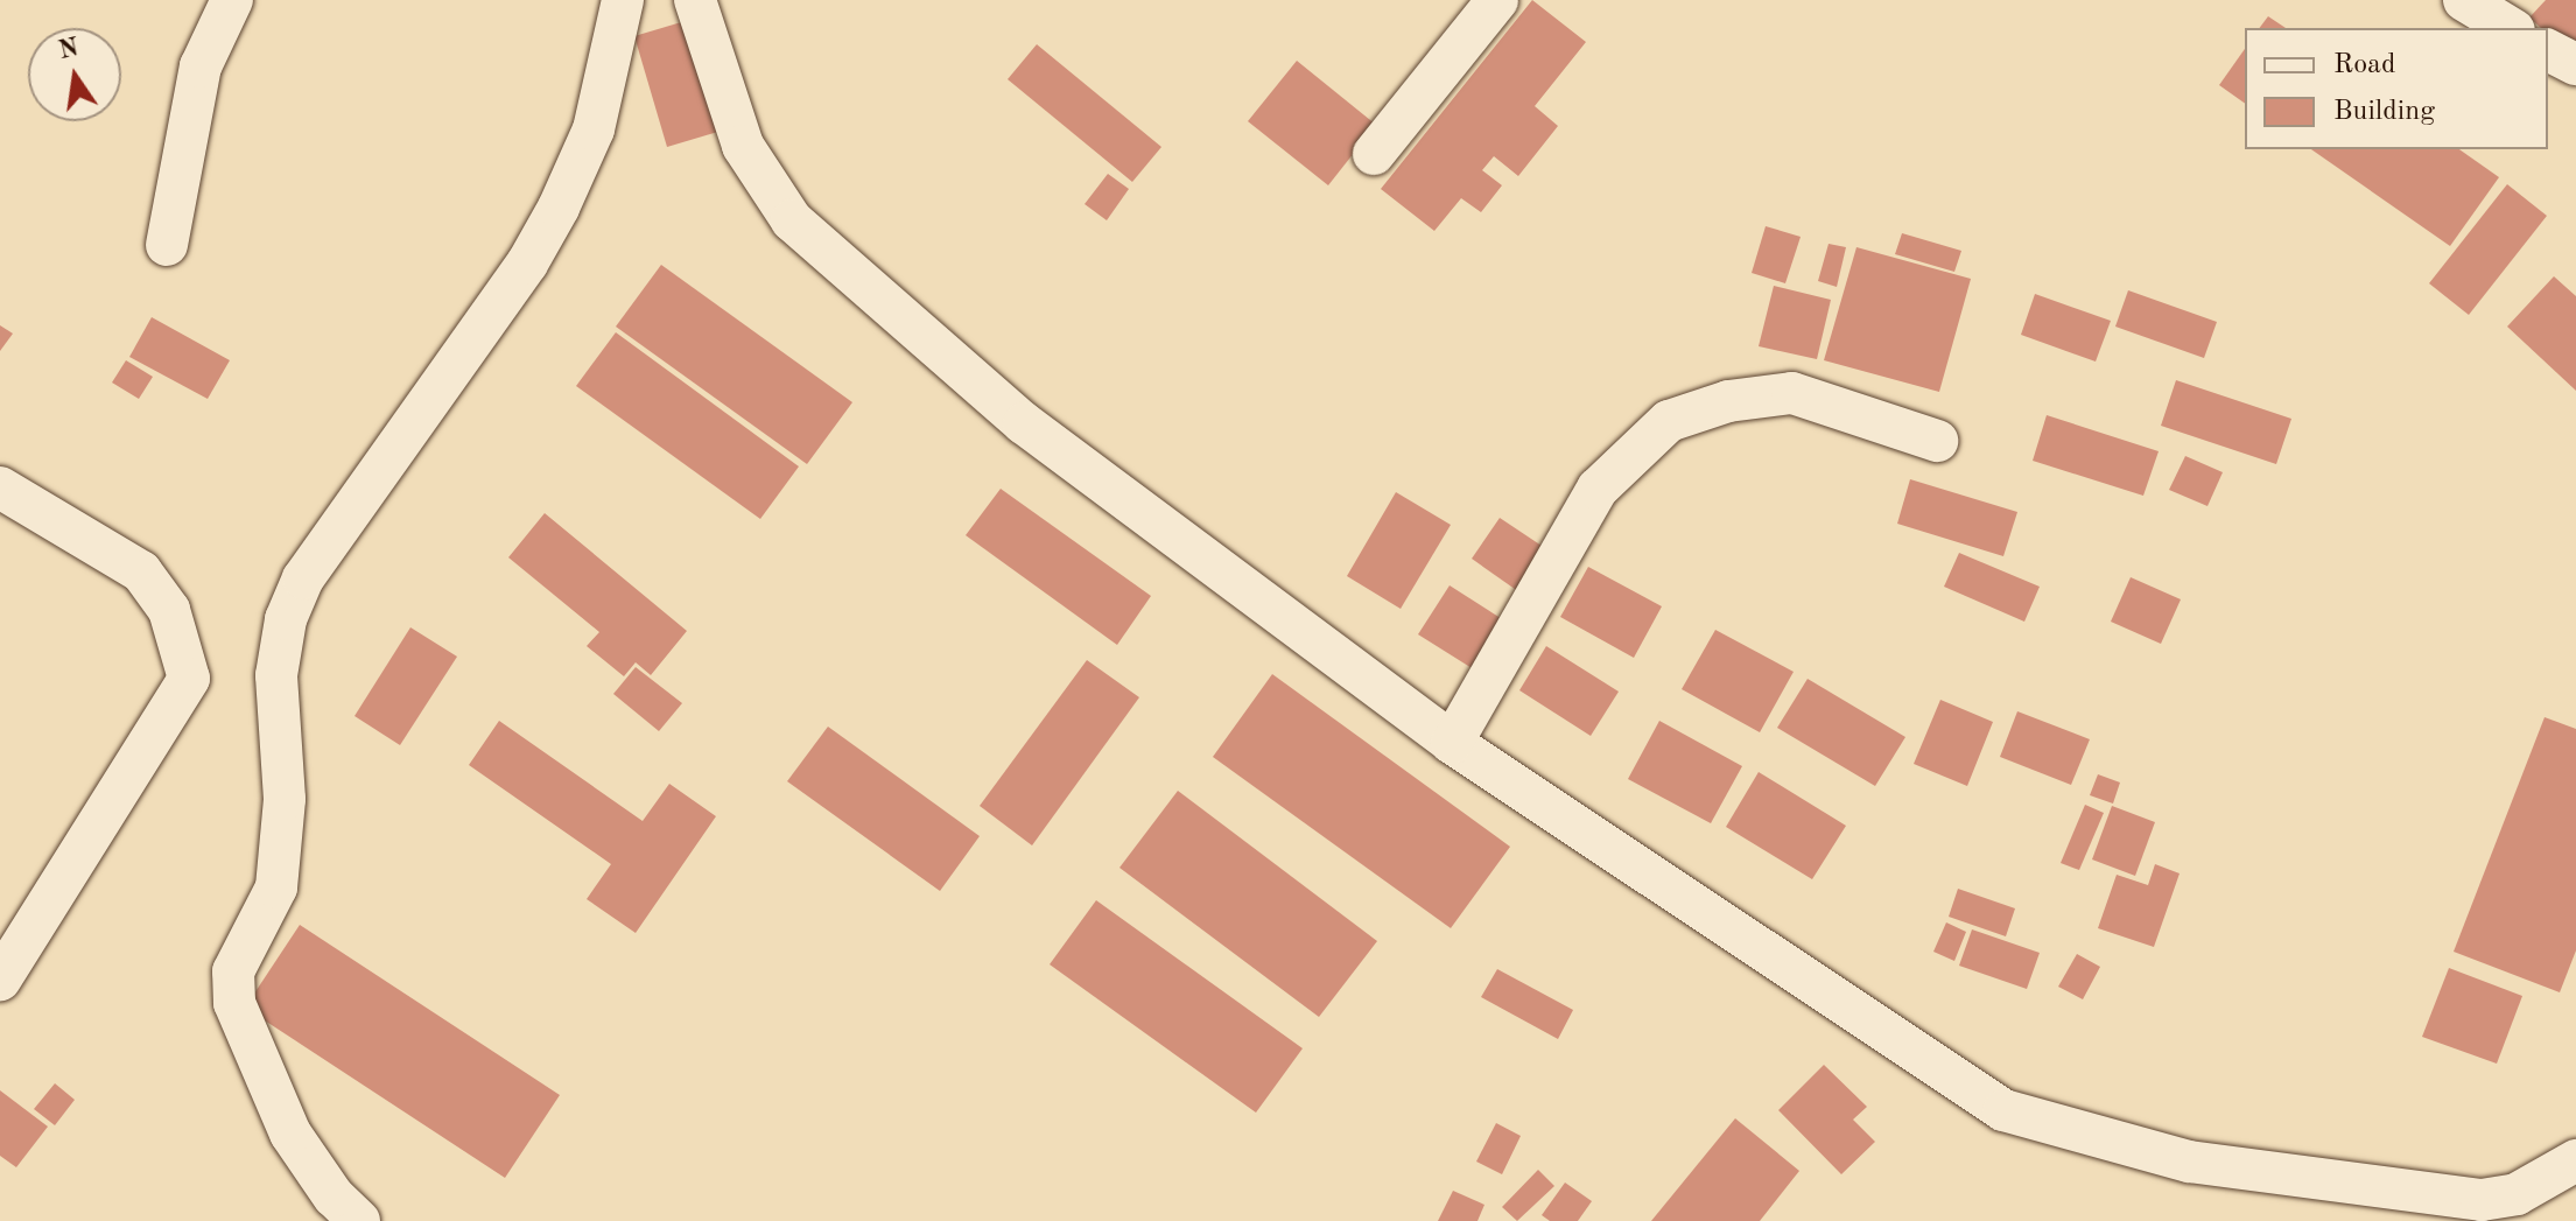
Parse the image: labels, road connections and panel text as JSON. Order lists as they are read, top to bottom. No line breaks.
{"legend":["Road","Building"],"north":"top"}
